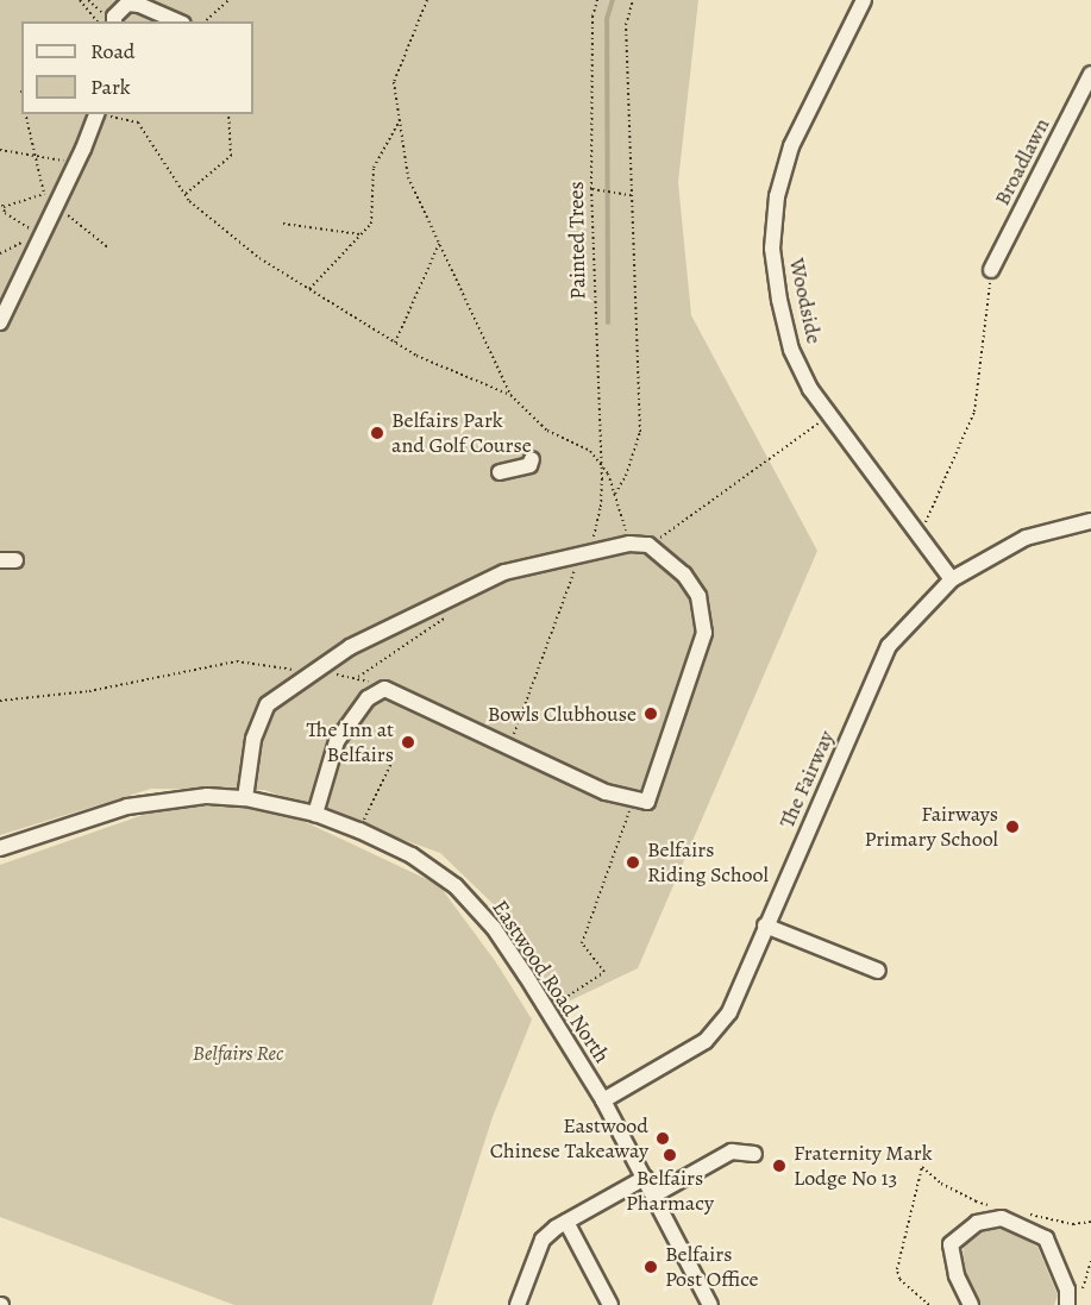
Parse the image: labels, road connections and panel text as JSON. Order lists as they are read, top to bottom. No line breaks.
{"streets":{"street":["Broadlawn","Woodside","The Fairway","Eastwood Road North"],"path":["Painted Trees"]},"crossings":[["Woodside","The Fairway"],["The Fairway","Eastwood Road North"]],"parks":["Belfairs Rec"],"places":["Belfairs Park and Golf Course","Bowls Clubhouse","The Inn at Belfairs","Fairways Primary School","Belfairs Riding School","Eastwood Chinese Takeaway","Belfairs Pharmacy","Fraternity Mark Lodge No 13","Belfairs Post Office"],"legend":["Road","Park"]}
